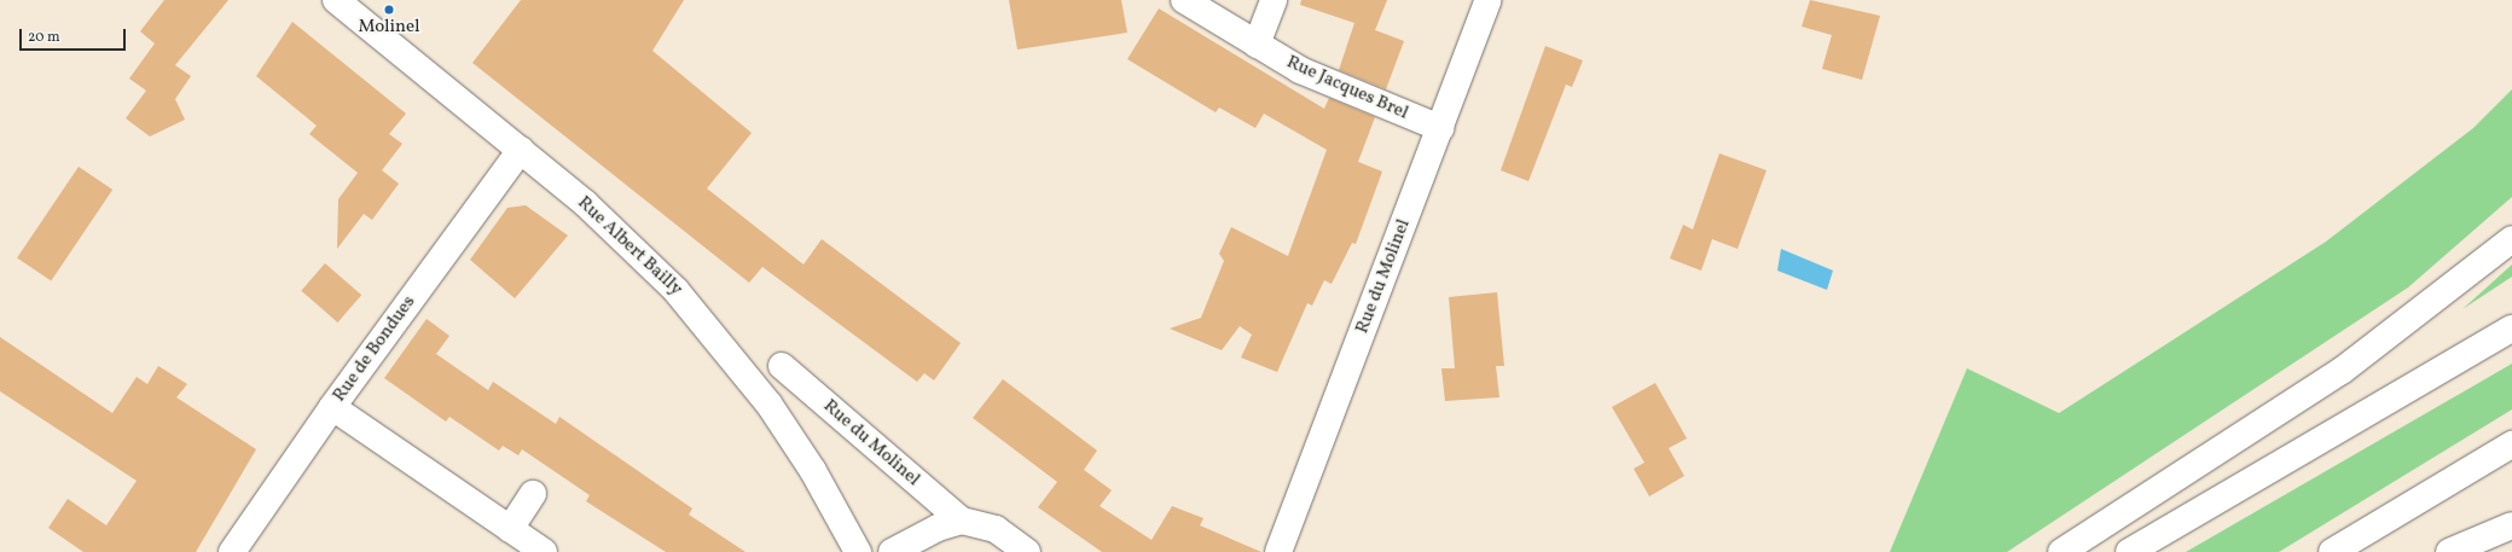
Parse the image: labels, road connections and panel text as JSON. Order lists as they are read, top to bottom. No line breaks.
{"streets":{"main road":["Rue Jacques Brel","Rue Albert Bailly","Rue du Molinel","Rue de Bondues"]},"crossings":[["Rue Jacques Brel","Rue du Molinel"],["Rue Albert Bailly","Rue de Bondues"]],"places":["Molinel"],"scale_bar":"20 m"}
